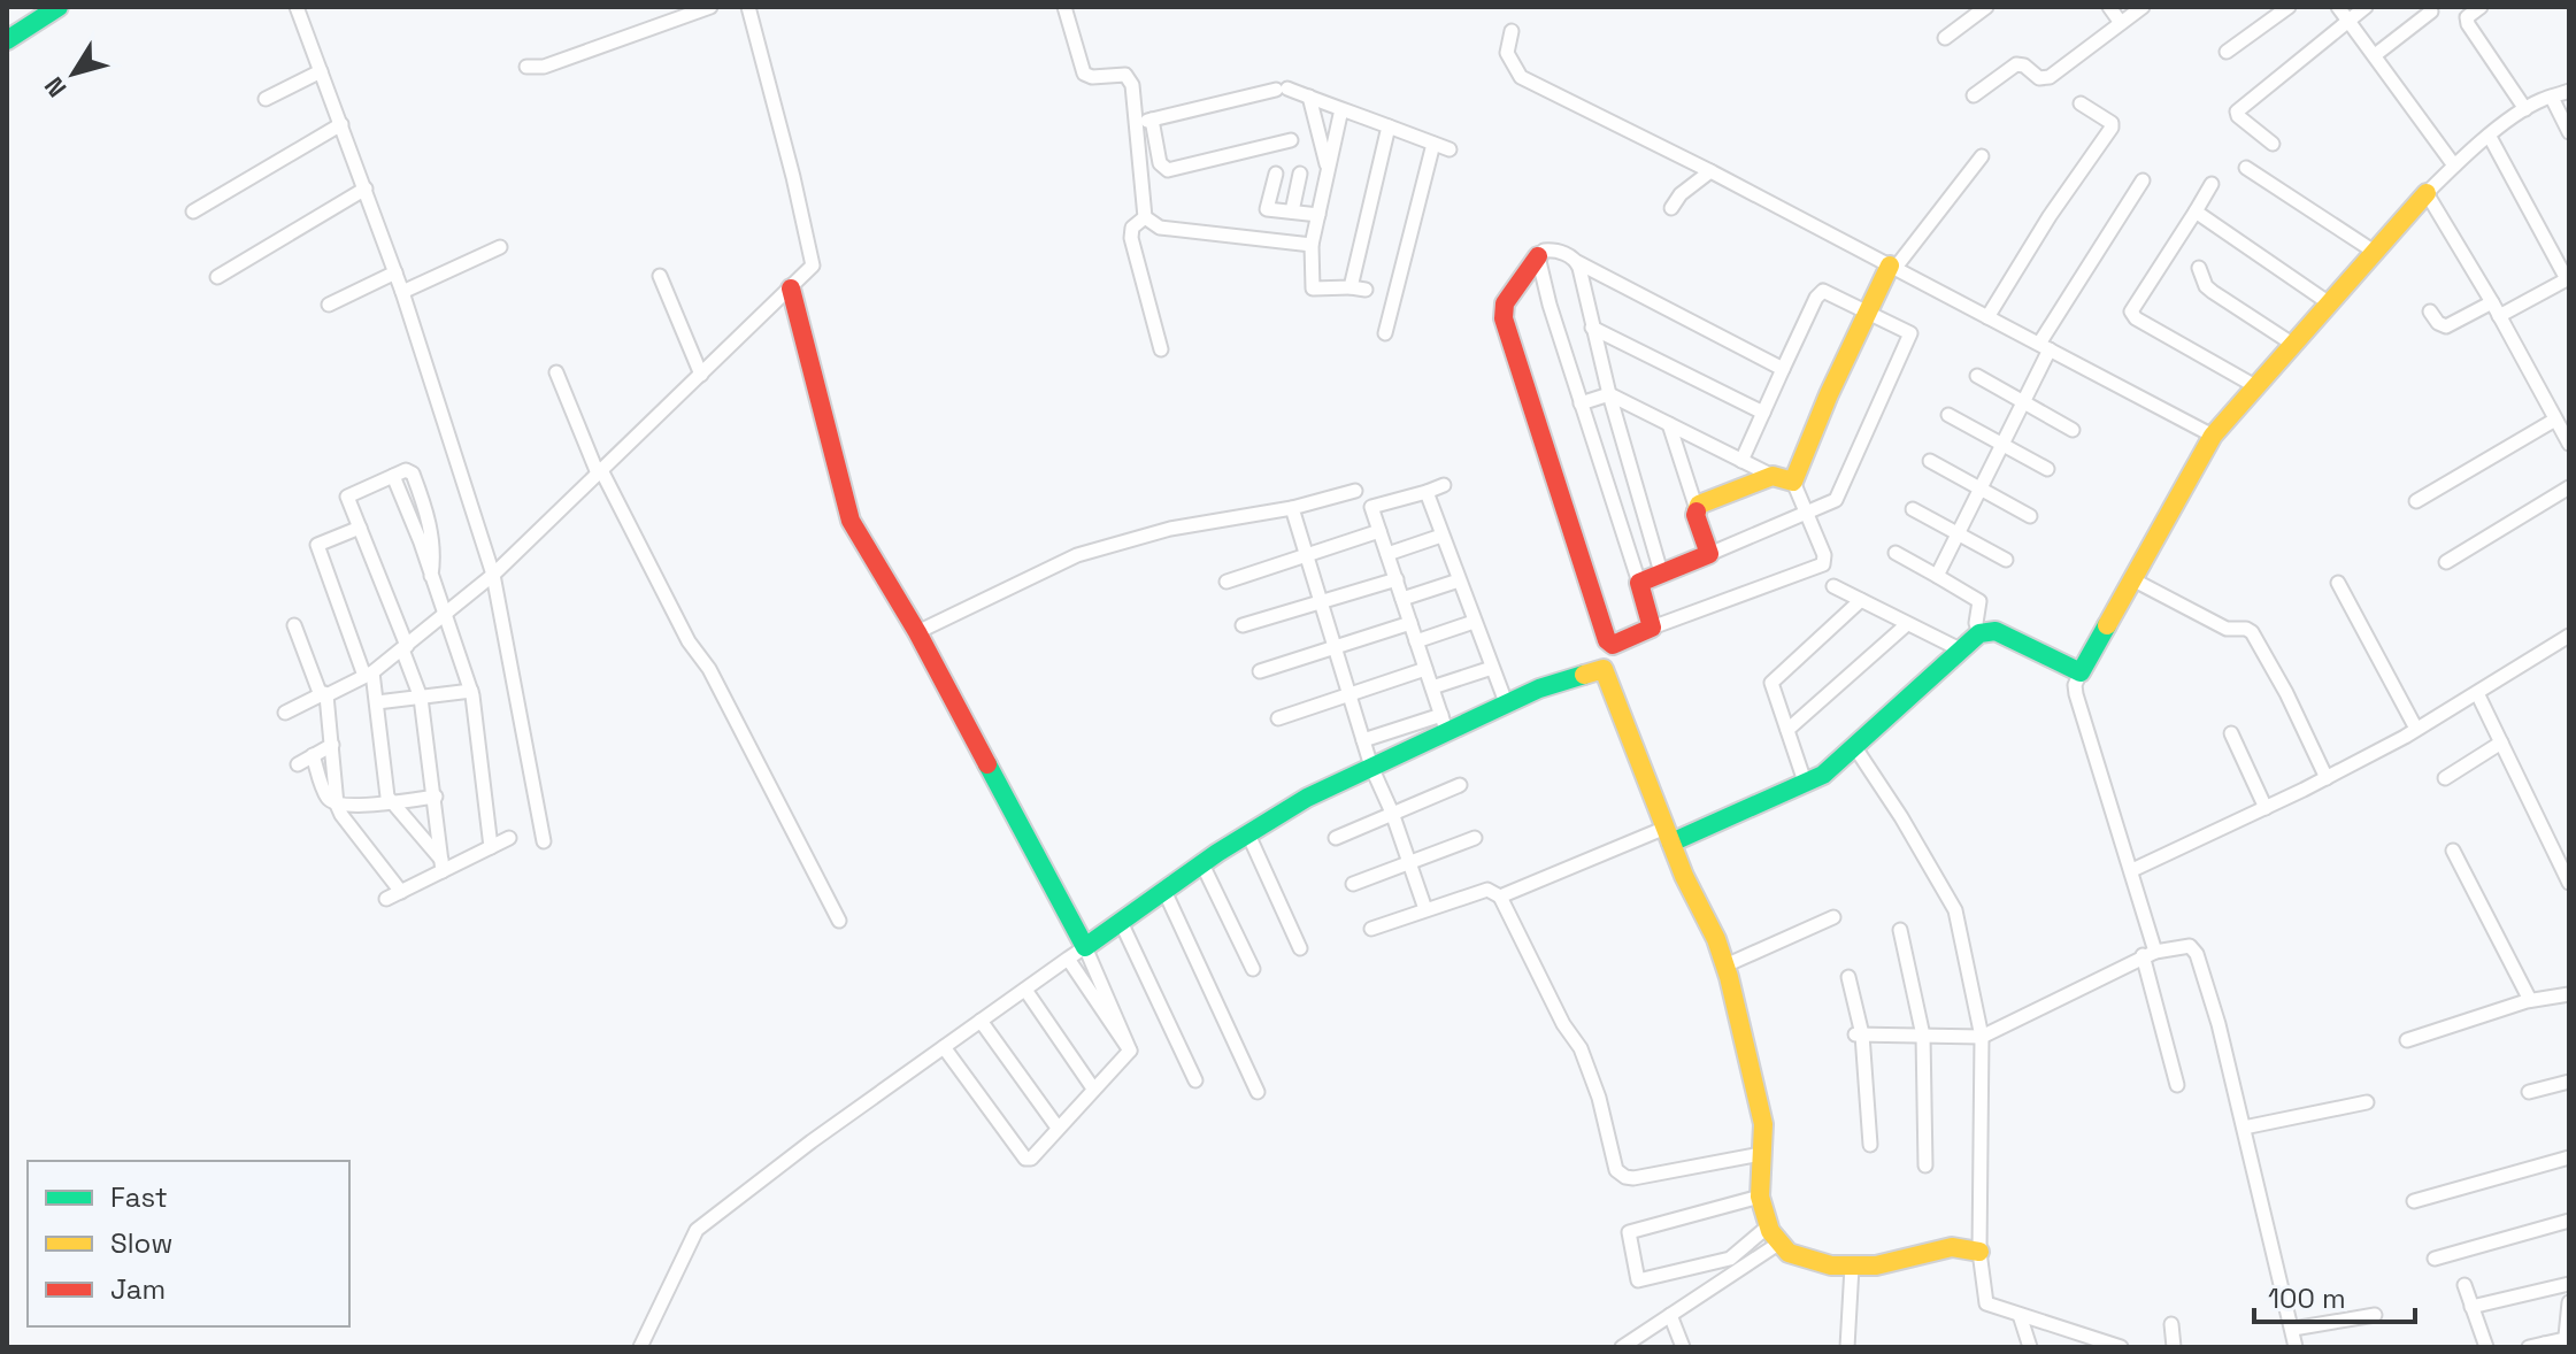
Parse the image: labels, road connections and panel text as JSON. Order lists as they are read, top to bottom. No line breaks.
{"legend":["Fast","Slow","Jam"],"scale_bar":"100 m","north":"bottom left"}
